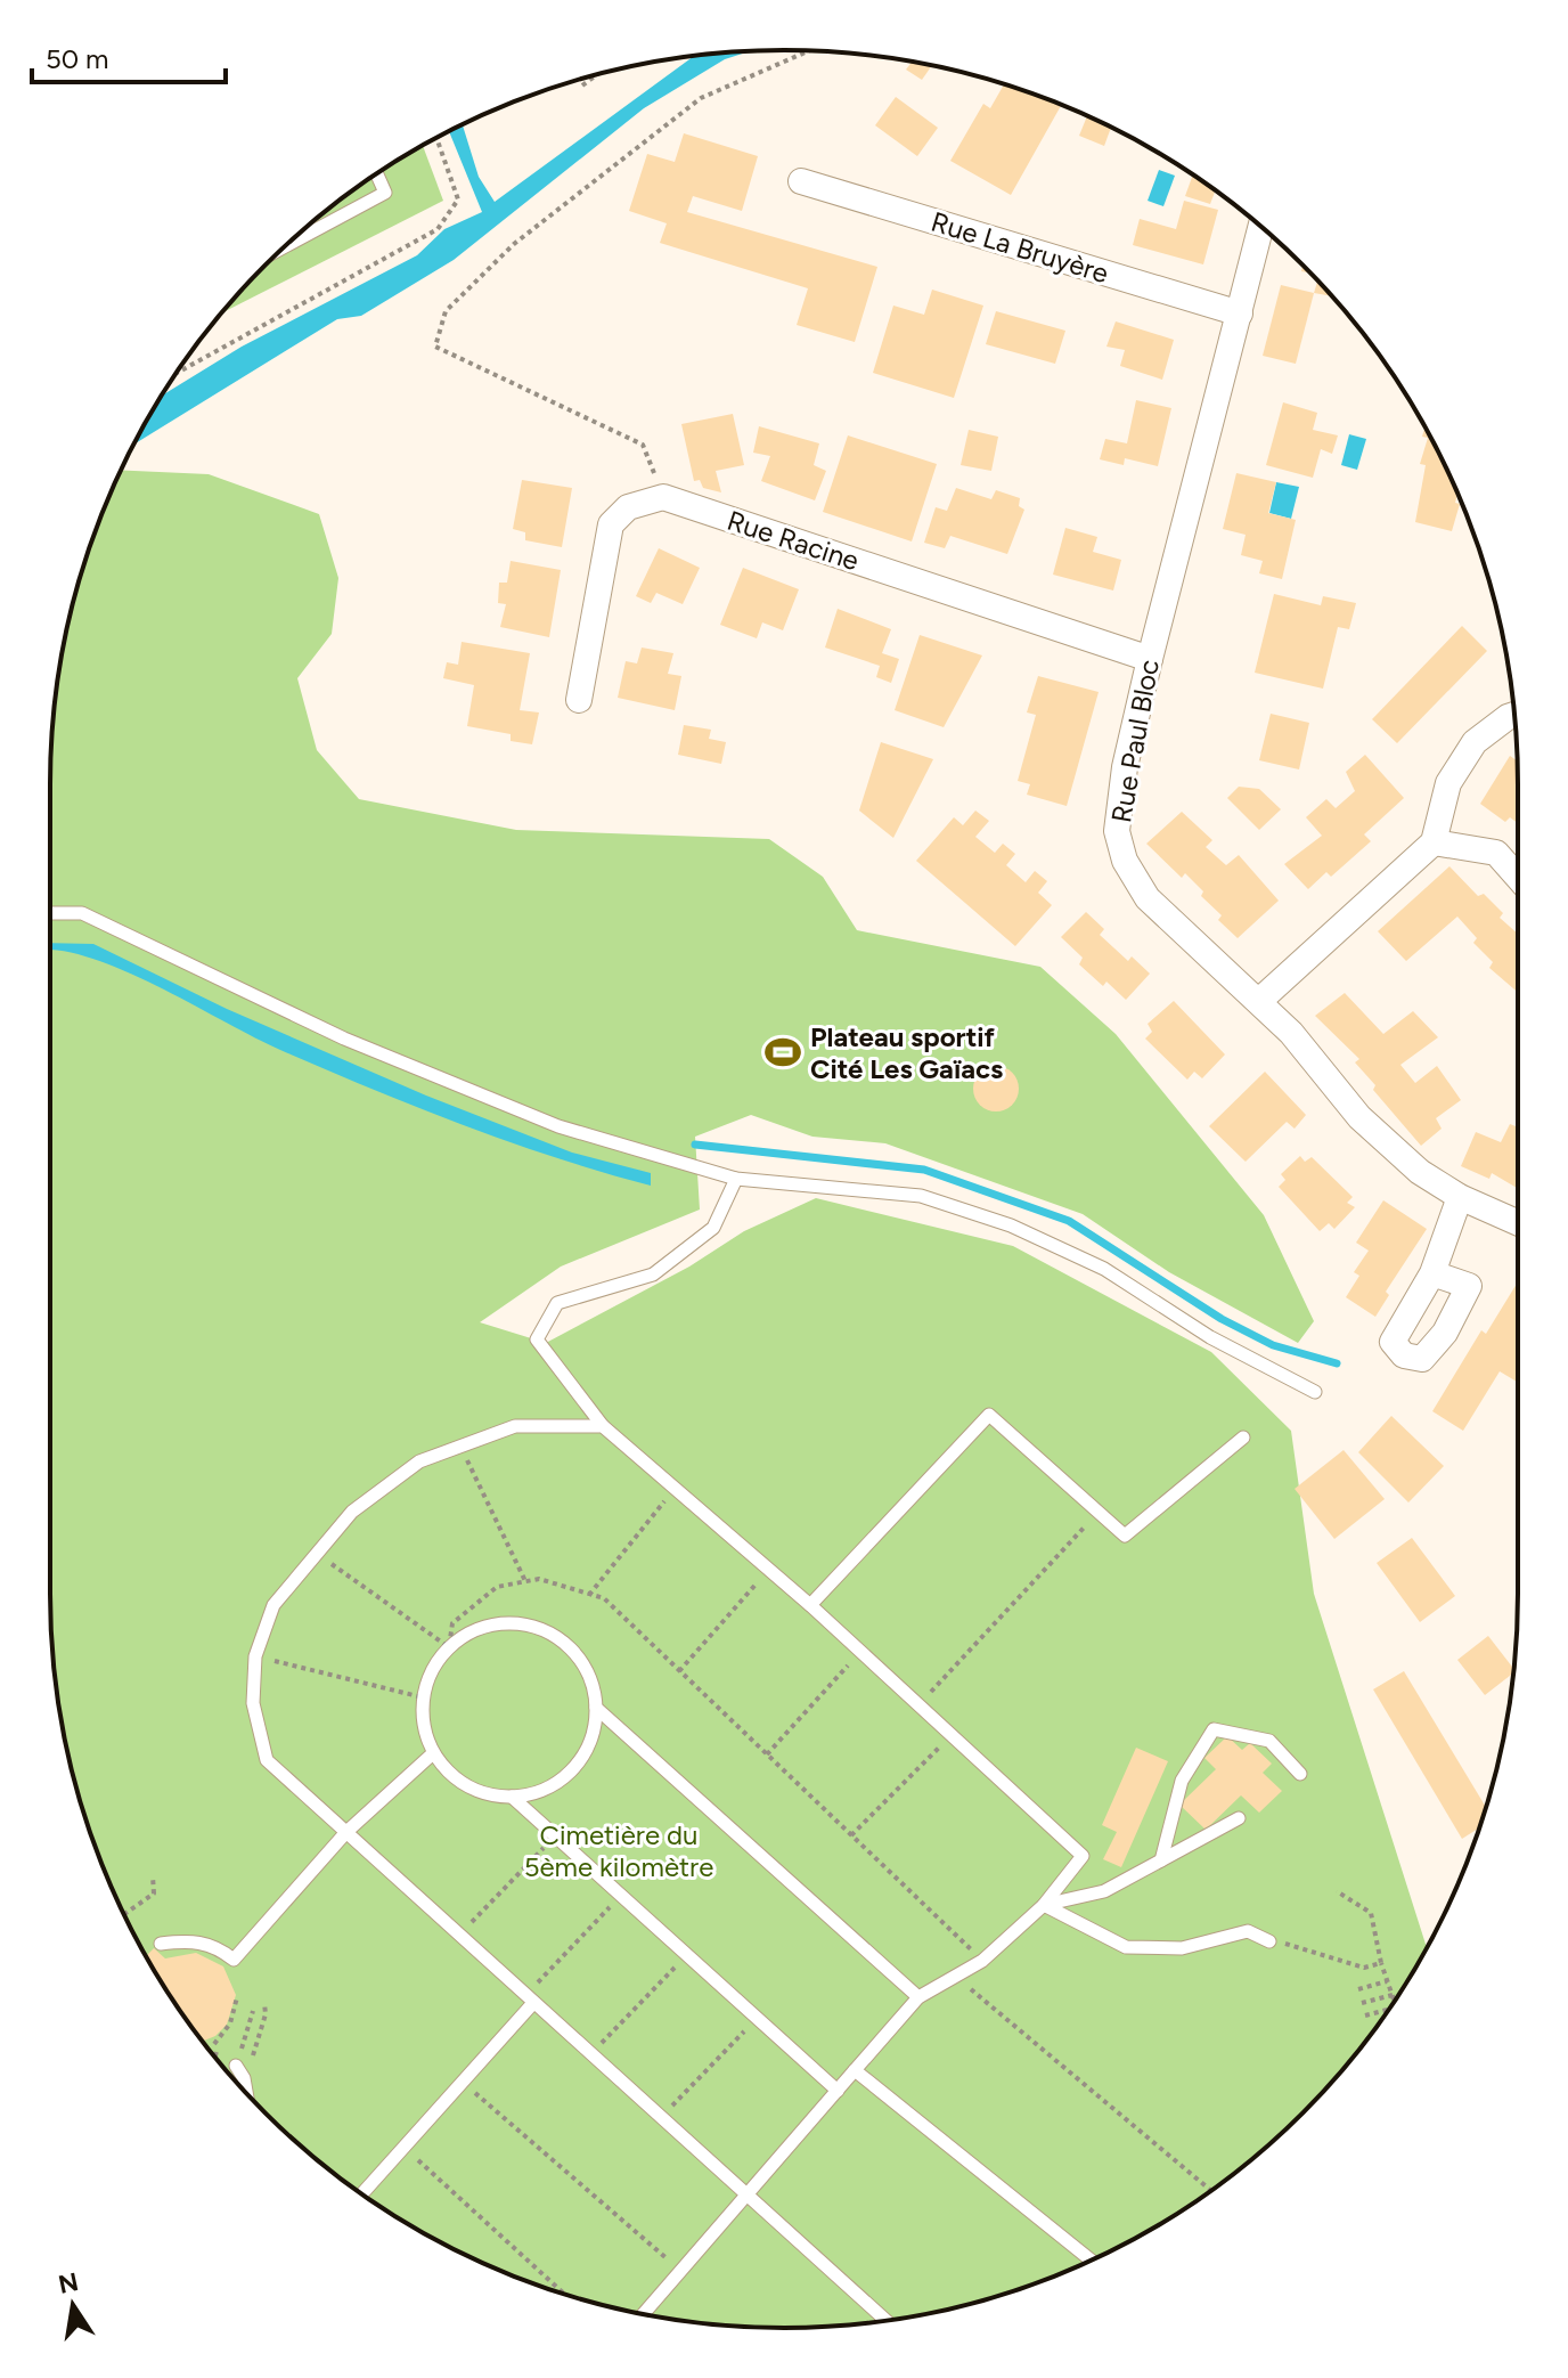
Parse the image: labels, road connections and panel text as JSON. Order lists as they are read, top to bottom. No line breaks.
{"streets":{"street":["Rue La Bruyère","Rue Racine","Rue Paul Bloc"]},"crossings":[["Rue La Bruyère","Rue Paul Bloc"],["Rue Racine","Rue Paul Bloc"]],"parks":["Cimetière du 5ème kilomètre"],"places":{"sports":["Plateau sportif Cité Les Gaïacs"]},"scale_bar":"50 m","north":"top"}
